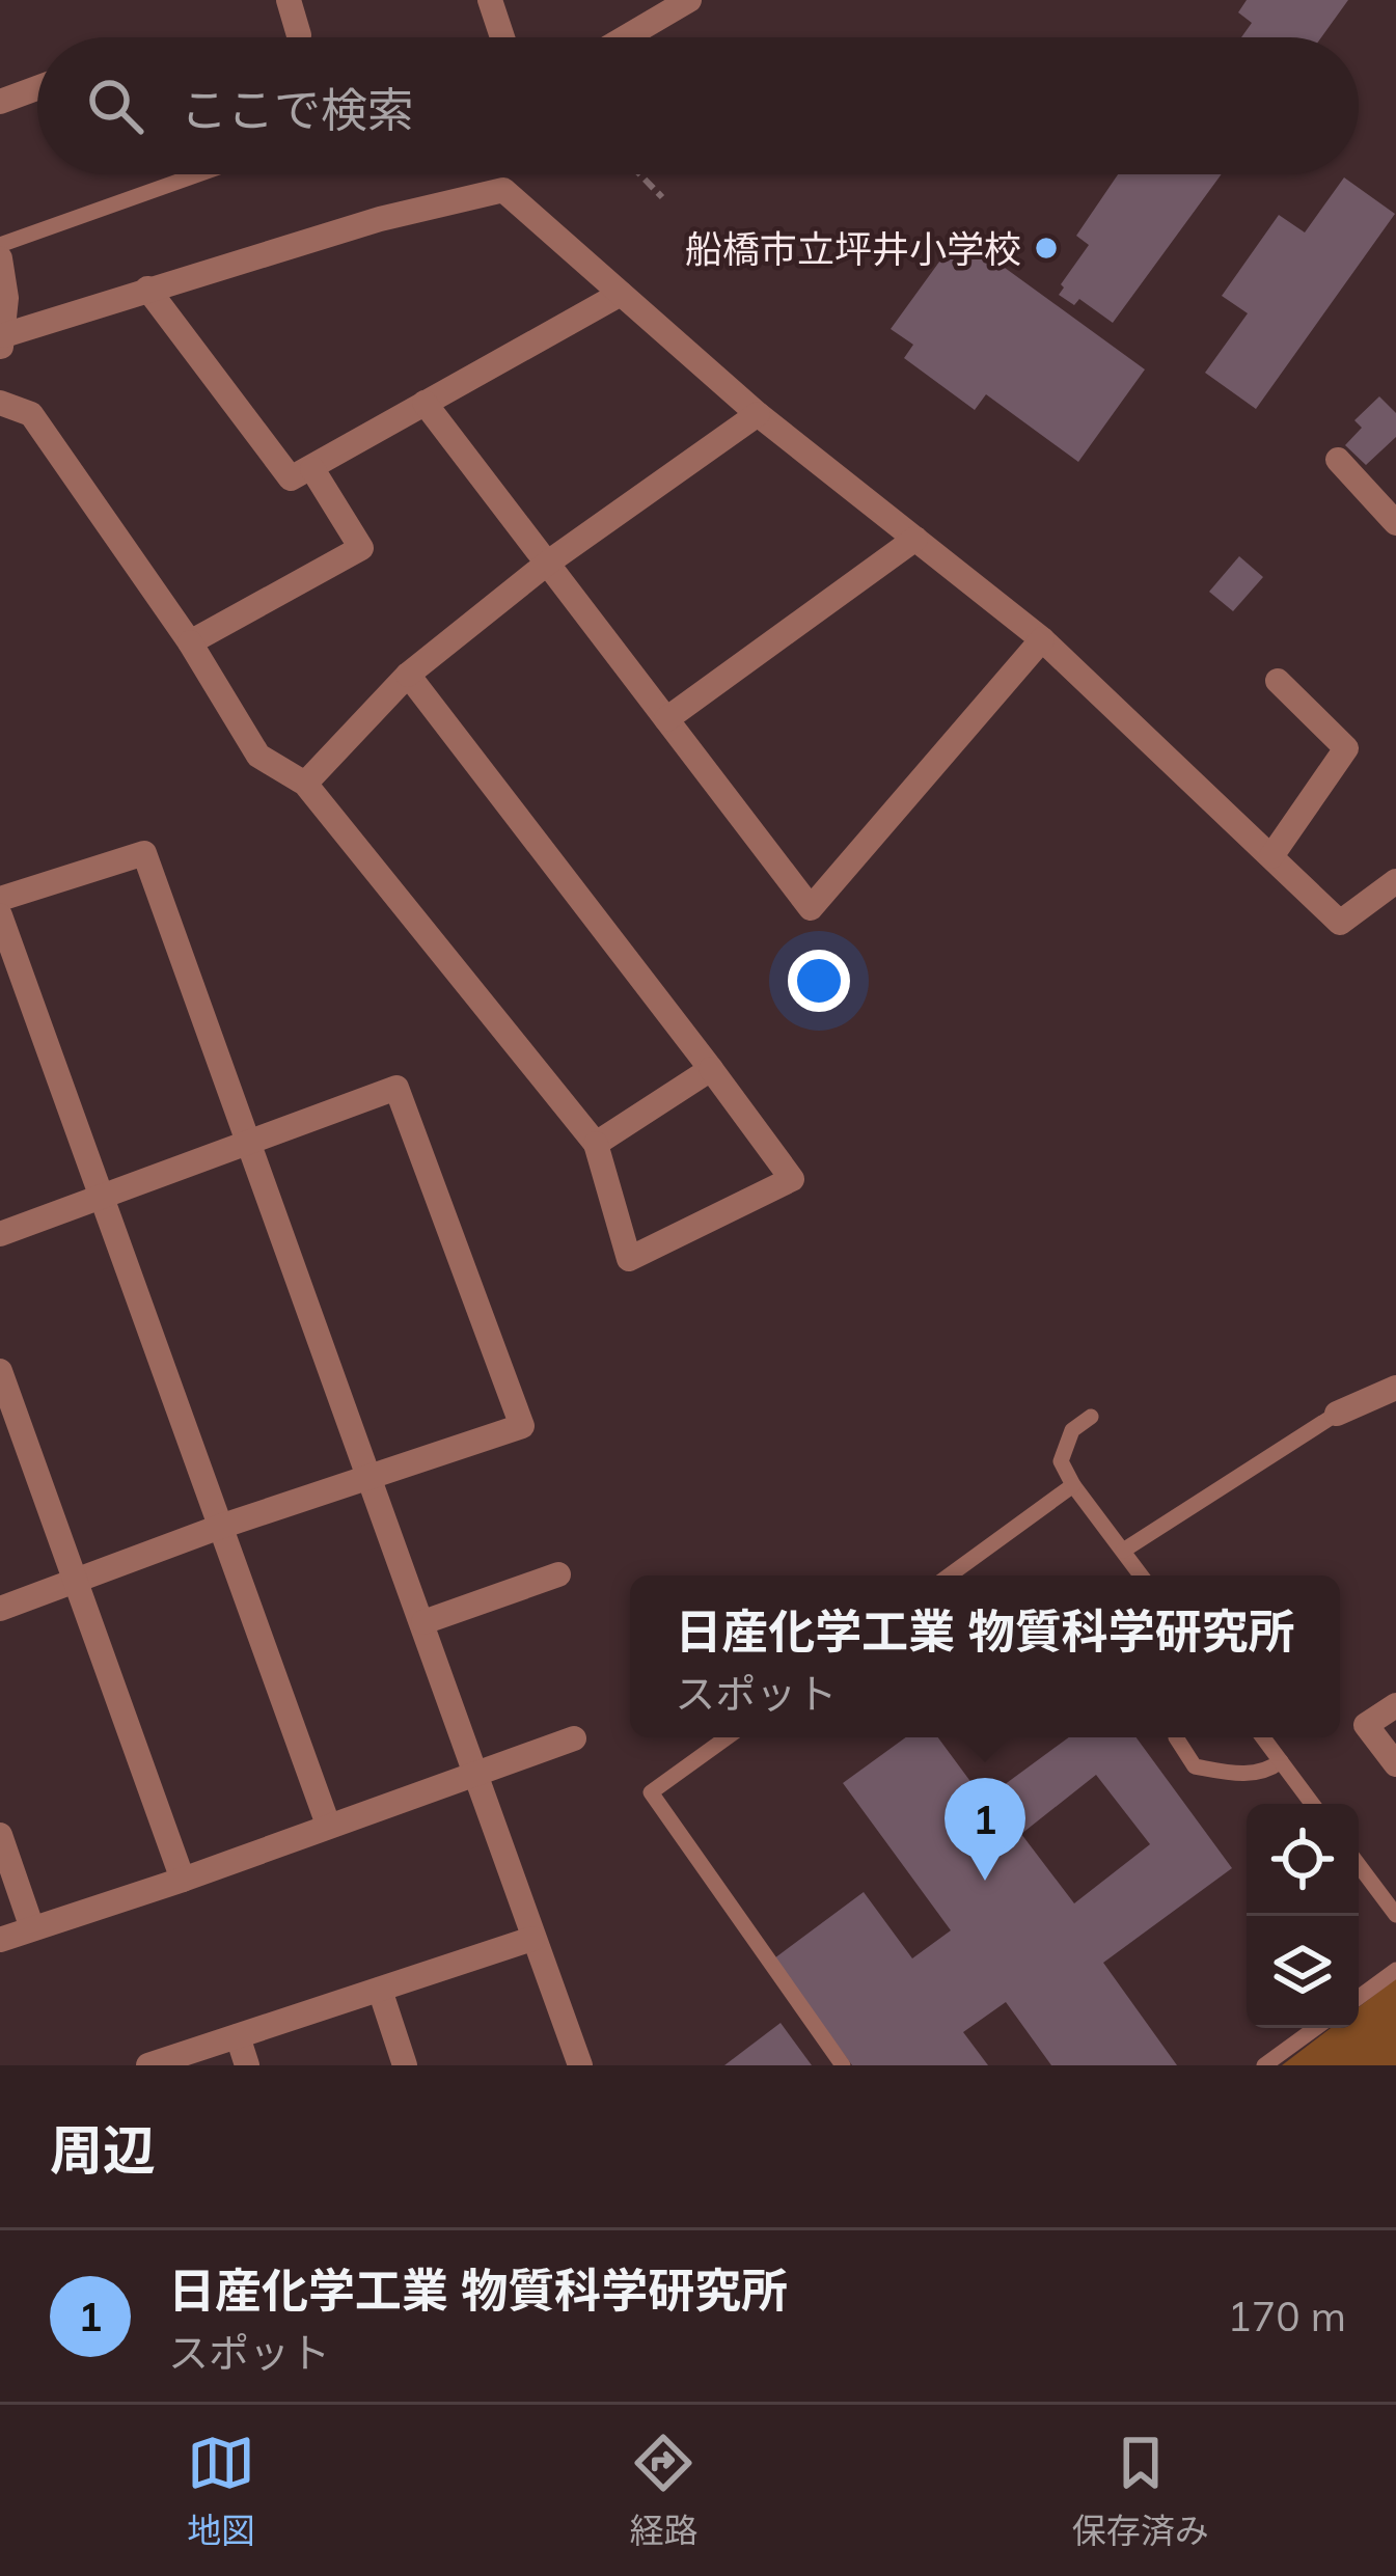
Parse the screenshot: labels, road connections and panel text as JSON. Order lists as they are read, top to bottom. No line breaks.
{"places":["船橋市立坪井小学校"],"page":{"search":"ここで検索","popup":["日産化学工業 物質科学研究所","スポット"],"pins":"1","heading":"周辺","list":[{"mark":"1","name":"日産化学工業 物質科学研究所","note":"スポット","value":"170 m"}],"nav":["地図","経路","保存済み"]}}
